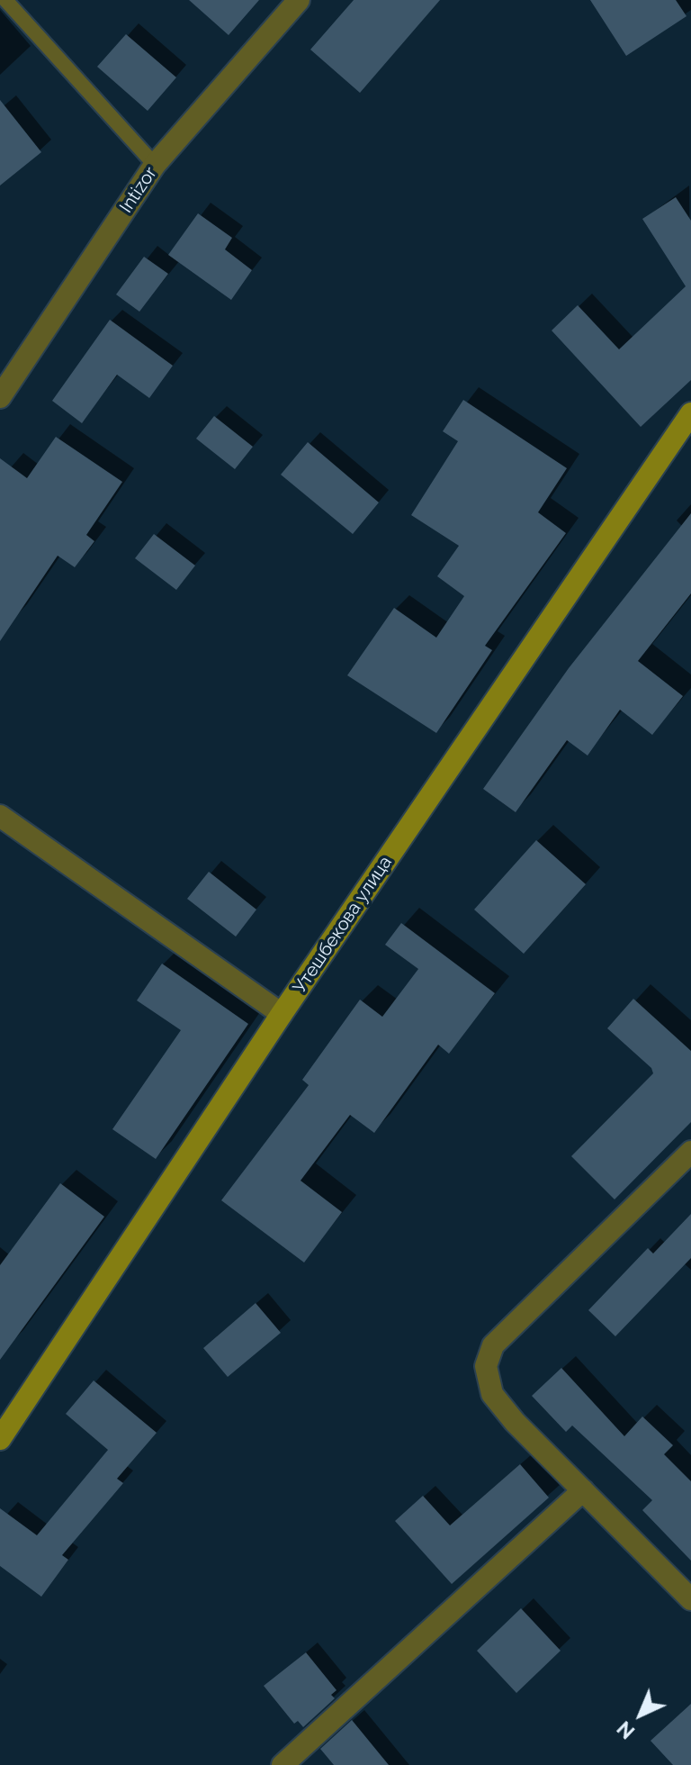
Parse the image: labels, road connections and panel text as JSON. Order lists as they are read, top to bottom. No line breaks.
{"streets":{"main road":["Утешбекова улица"],"street":["Intizor"]},"north":"bottom left"}
